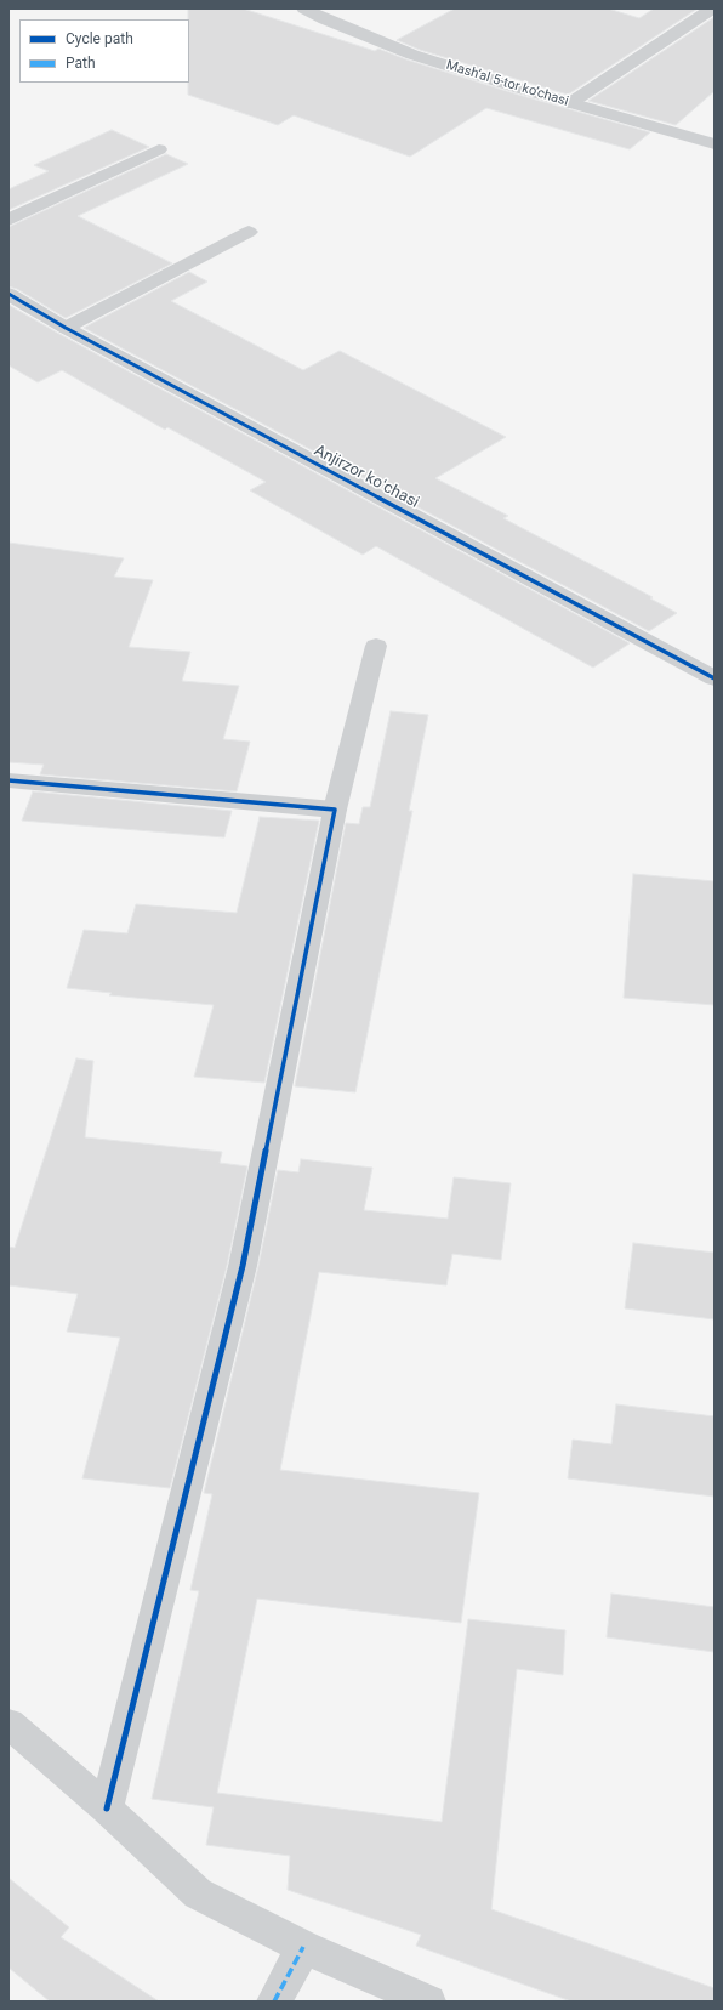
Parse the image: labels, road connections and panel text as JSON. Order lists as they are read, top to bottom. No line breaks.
{"streets":{"street":["Mashʼal 5-tor koʼchasi","Anjirzor koʻchasi"]},"legend":["Cycle path","Path"]}
